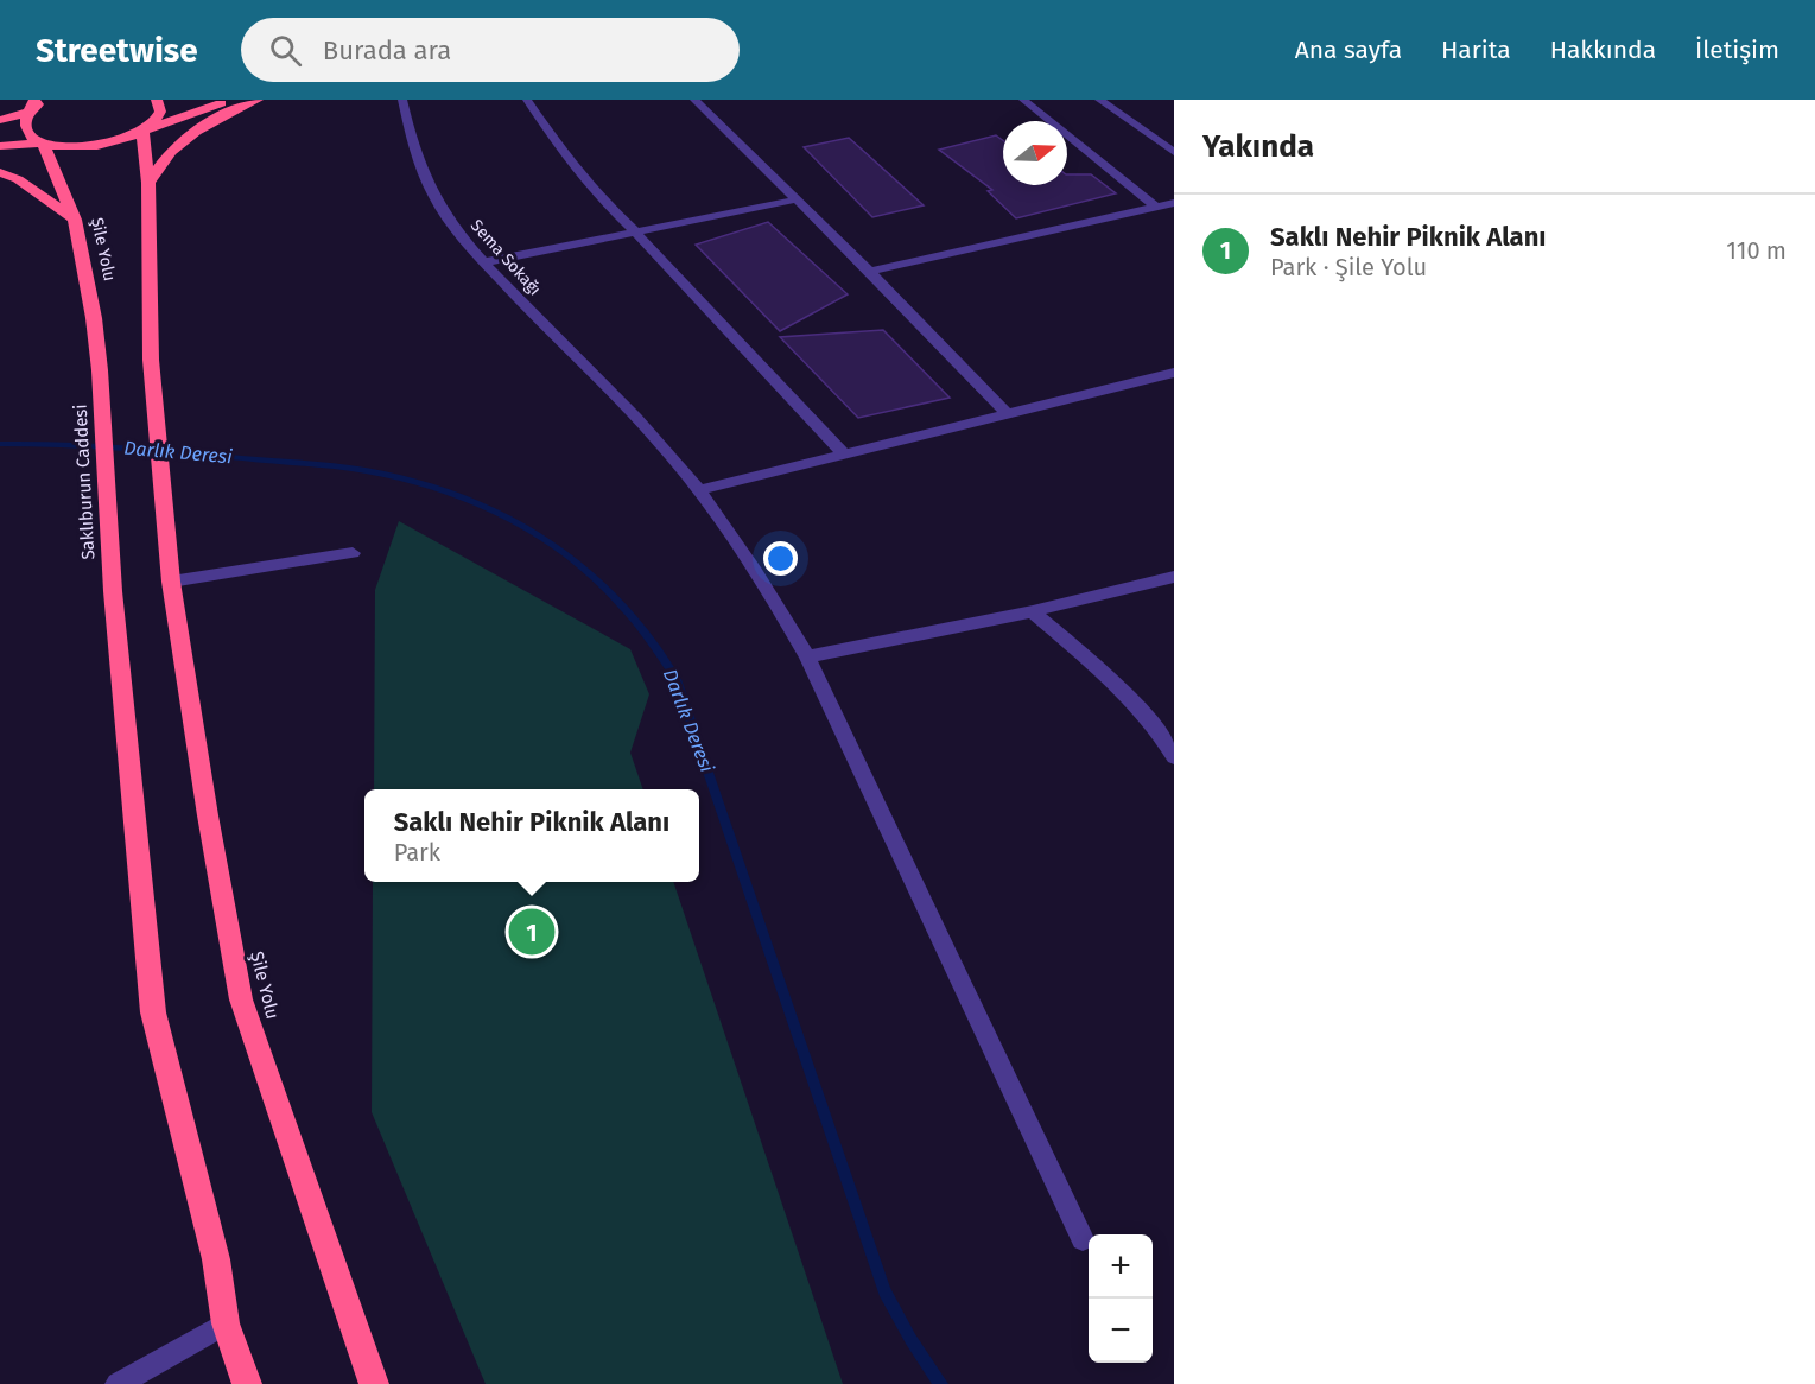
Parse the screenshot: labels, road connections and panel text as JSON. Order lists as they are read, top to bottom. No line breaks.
{"streets":{"highway":["Şile Yolu","Saklıburun Caddesi"],"street":["Sema Sokağı"]},"crossings":[["Şile Yolu","Saklıburun Caddesi"]],"water":["Darlık Deresi"],"north":"right","page":{"header":"Streetwise","search":"Burada ara","nav":["Ana sayfa","Harita","Hakkında","İletişim"],"heading":"Yakında","list":[{"mark":"1","name":"Saklı Nehir Piknik Alanı","note":"Park · Şile Yolu","value":"110 m"}],"popup":["Saklı Nehir Piknik Alanı","Park"],"pins":"1","map_buttons":["+","−"]}}
